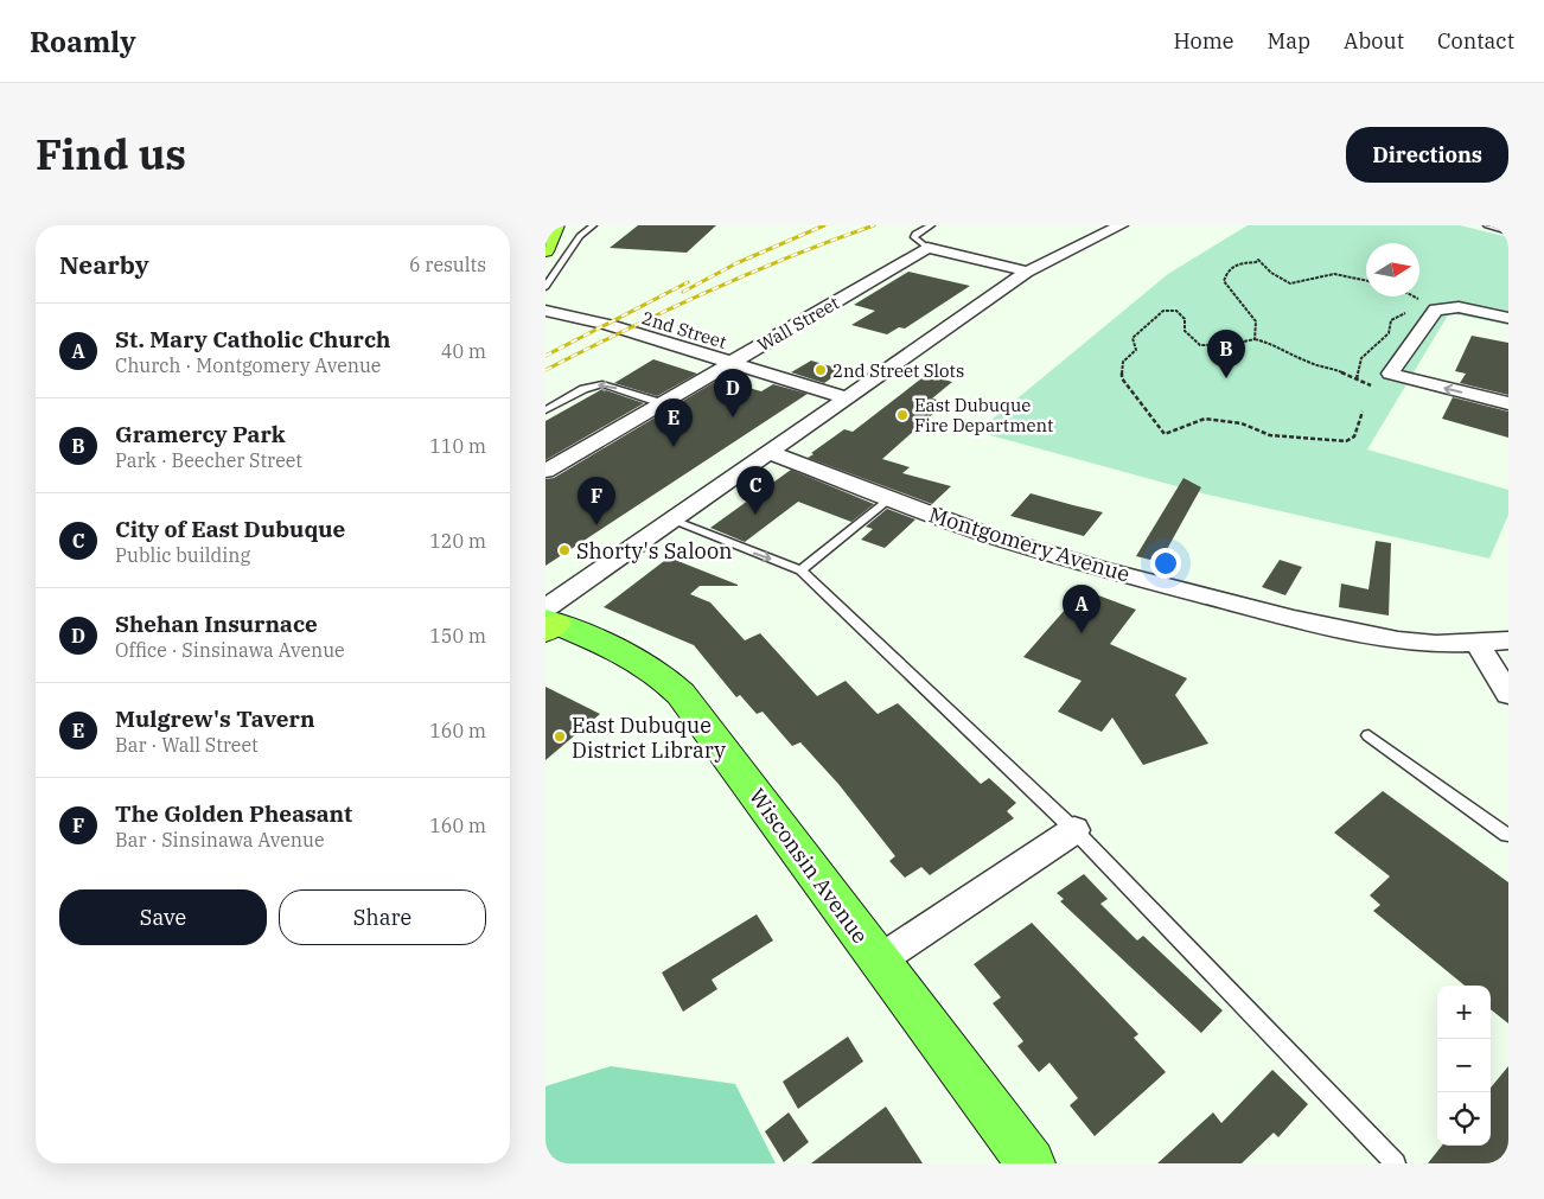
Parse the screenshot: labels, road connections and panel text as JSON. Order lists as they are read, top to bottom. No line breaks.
{"streets":{"main road":["Wisconsin Avenue"],"street":["Wall Street","2nd Street","Montgomery Avenue"]},"crossings":[["Wall Street","2nd Street"]],"places":["2nd Street Slots","East Dubuque Fire Department","Shorty's Saloon","East Dubuque District Library"],"north":"right","page":{"header":"Roamly","nav":["Home","Map","About","Contact"],"title":"Find us","buttons":["Directions",["Save","Share"]],"heading":["Nearby","6 results"],"list":[{"mark":"A","name":"St. Mary Catholic Church","note":"Church · Montgomery Avenue","value":"40 m"},{"mark":"B","name":"Gramercy Park","note":"Park · Beecher Street","value":"110 m"},{"mark":"C","name":"City of East Dubuque","note":"Public building","value":"120 m"},{"mark":"D","name":"Shehan Insurnace","note":"Office · Sinsinawa Avenue","value":"150 m"},{"mark":"E","name":"Mulgrew's Tavern","note":"Bar · Wall Street","value":"160 m"},{"mark":"F","name":"The Golden Pheasant","note":"Bar · Sinsinawa Avenue","value":"160 m"}],"pins":["B","D","E","C","F","A"],"map_buttons":["+","−"]}}
